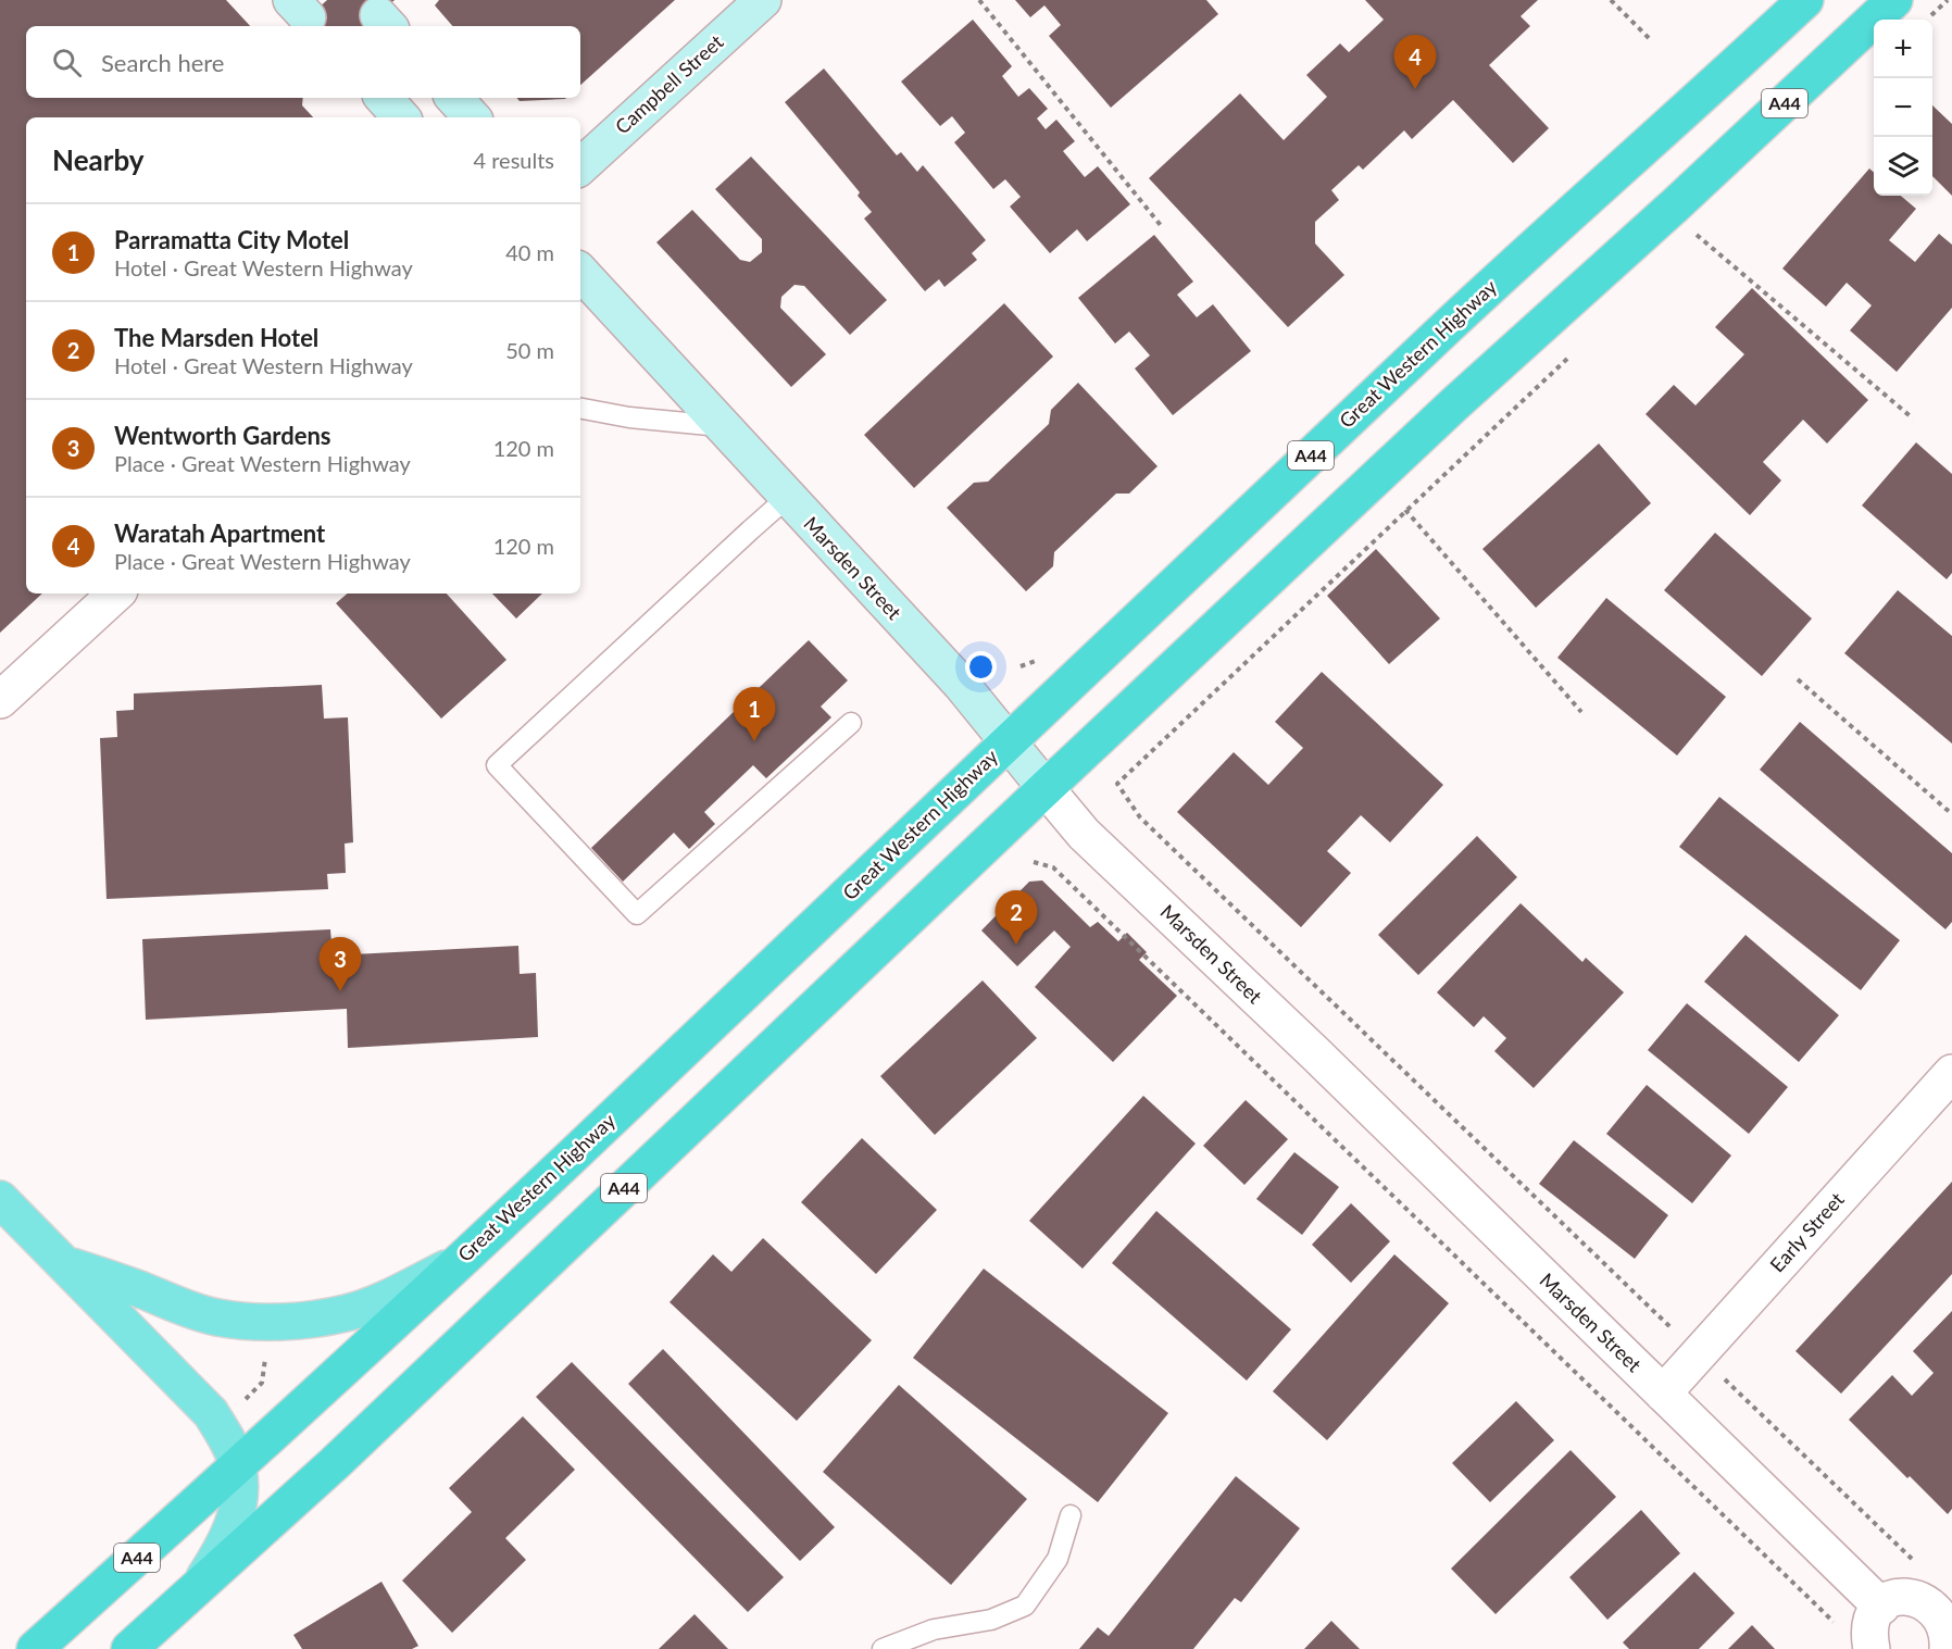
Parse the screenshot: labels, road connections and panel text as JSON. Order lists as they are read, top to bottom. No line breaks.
{"streets":{"highway":["A44","Great Western Highway"],"main road":["Campbell Street","Marsden Street"],"street":["Early Street"]},"crossings":[["A44","Marsden Street"],["Great Western Highway","Marsden Street"],["Marsden Street","Early Street"]],"page":{"map_buttons":["+","−"],"search":"Search here","pins":["4","1","2","3"],"heading":["Nearby","4 results"],"list":[{"mark":"1","name":"Parramatta City Motel","note":"Hotel · Great Western Highway","value":"40 m"},{"mark":"2","name":"The Marsden Hotel","note":"Hotel · Great Western Highway","value":"50 m"},{"mark":"3","name":"Wentworth Gardens","note":"Place · Great Western Highway","value":"120 m"},{"mark":"4","name":"Waratah Apartment","note":"Place · Great Western Highway","value":"120 m"}]}}
